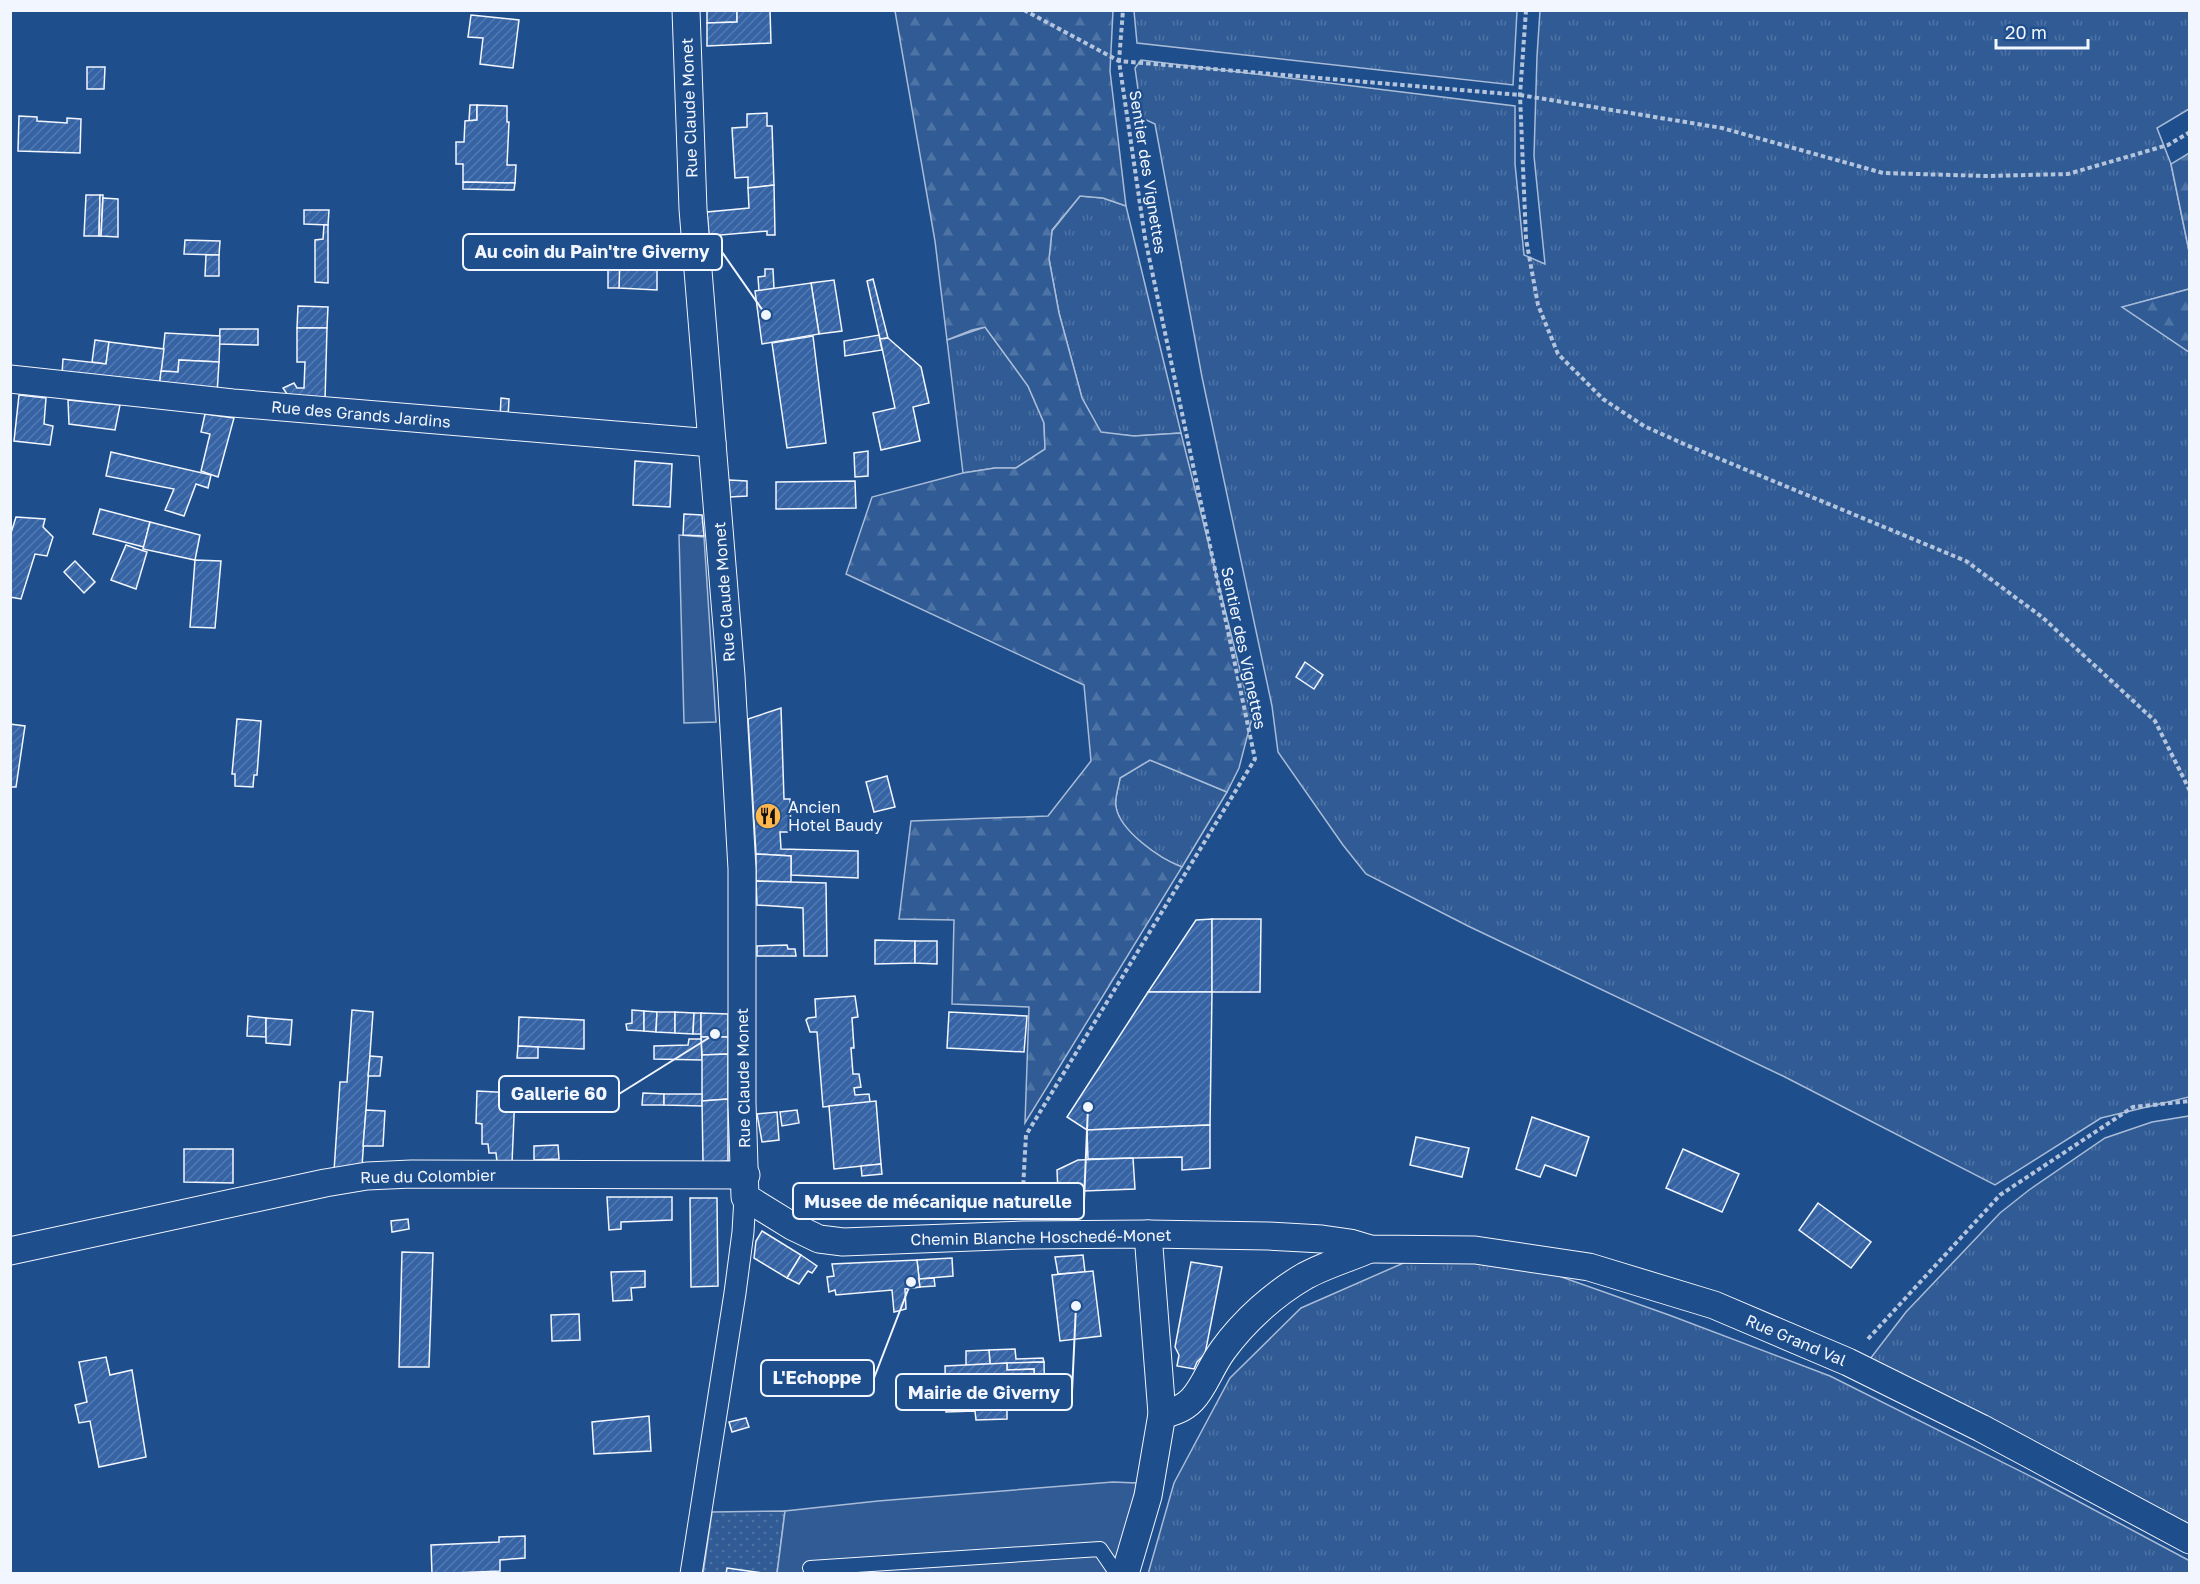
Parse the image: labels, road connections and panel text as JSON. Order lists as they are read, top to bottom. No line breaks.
{"streets":{"street":["Rue Claude Monet","Rue des Grands Jardins","Rue du Colombier","Chemin Blanche Hoschedé-Monet","Rue Grand Val"],"path":["Sentier des Vignettes"]},"crossings":[["Rue Claude Monet","Rue des Grands Jardins"],["Rue Claude Monet","Rue du Colombier"],["Rue Claude Monet","Chemin Blanche Hoschedé-Monet"],["Sentier des Vignettes","Chemin Blanche Hoschedé-Monet"],["Rue du Colombier","Chemin Blanche Hoschedé-Monet"],["Chemin Blanche Hoschedé-Monet","Rue Grand Val"]],"places":{"other":["Au coin du Pain'tre Giverny","Gallerie 60","Musee de mécanique naturelle","L'Echoppe","Mairie de Giverny"],"restaurant":["Ancien Hotel Baudy"]},"scale_bar":"20 m"}
